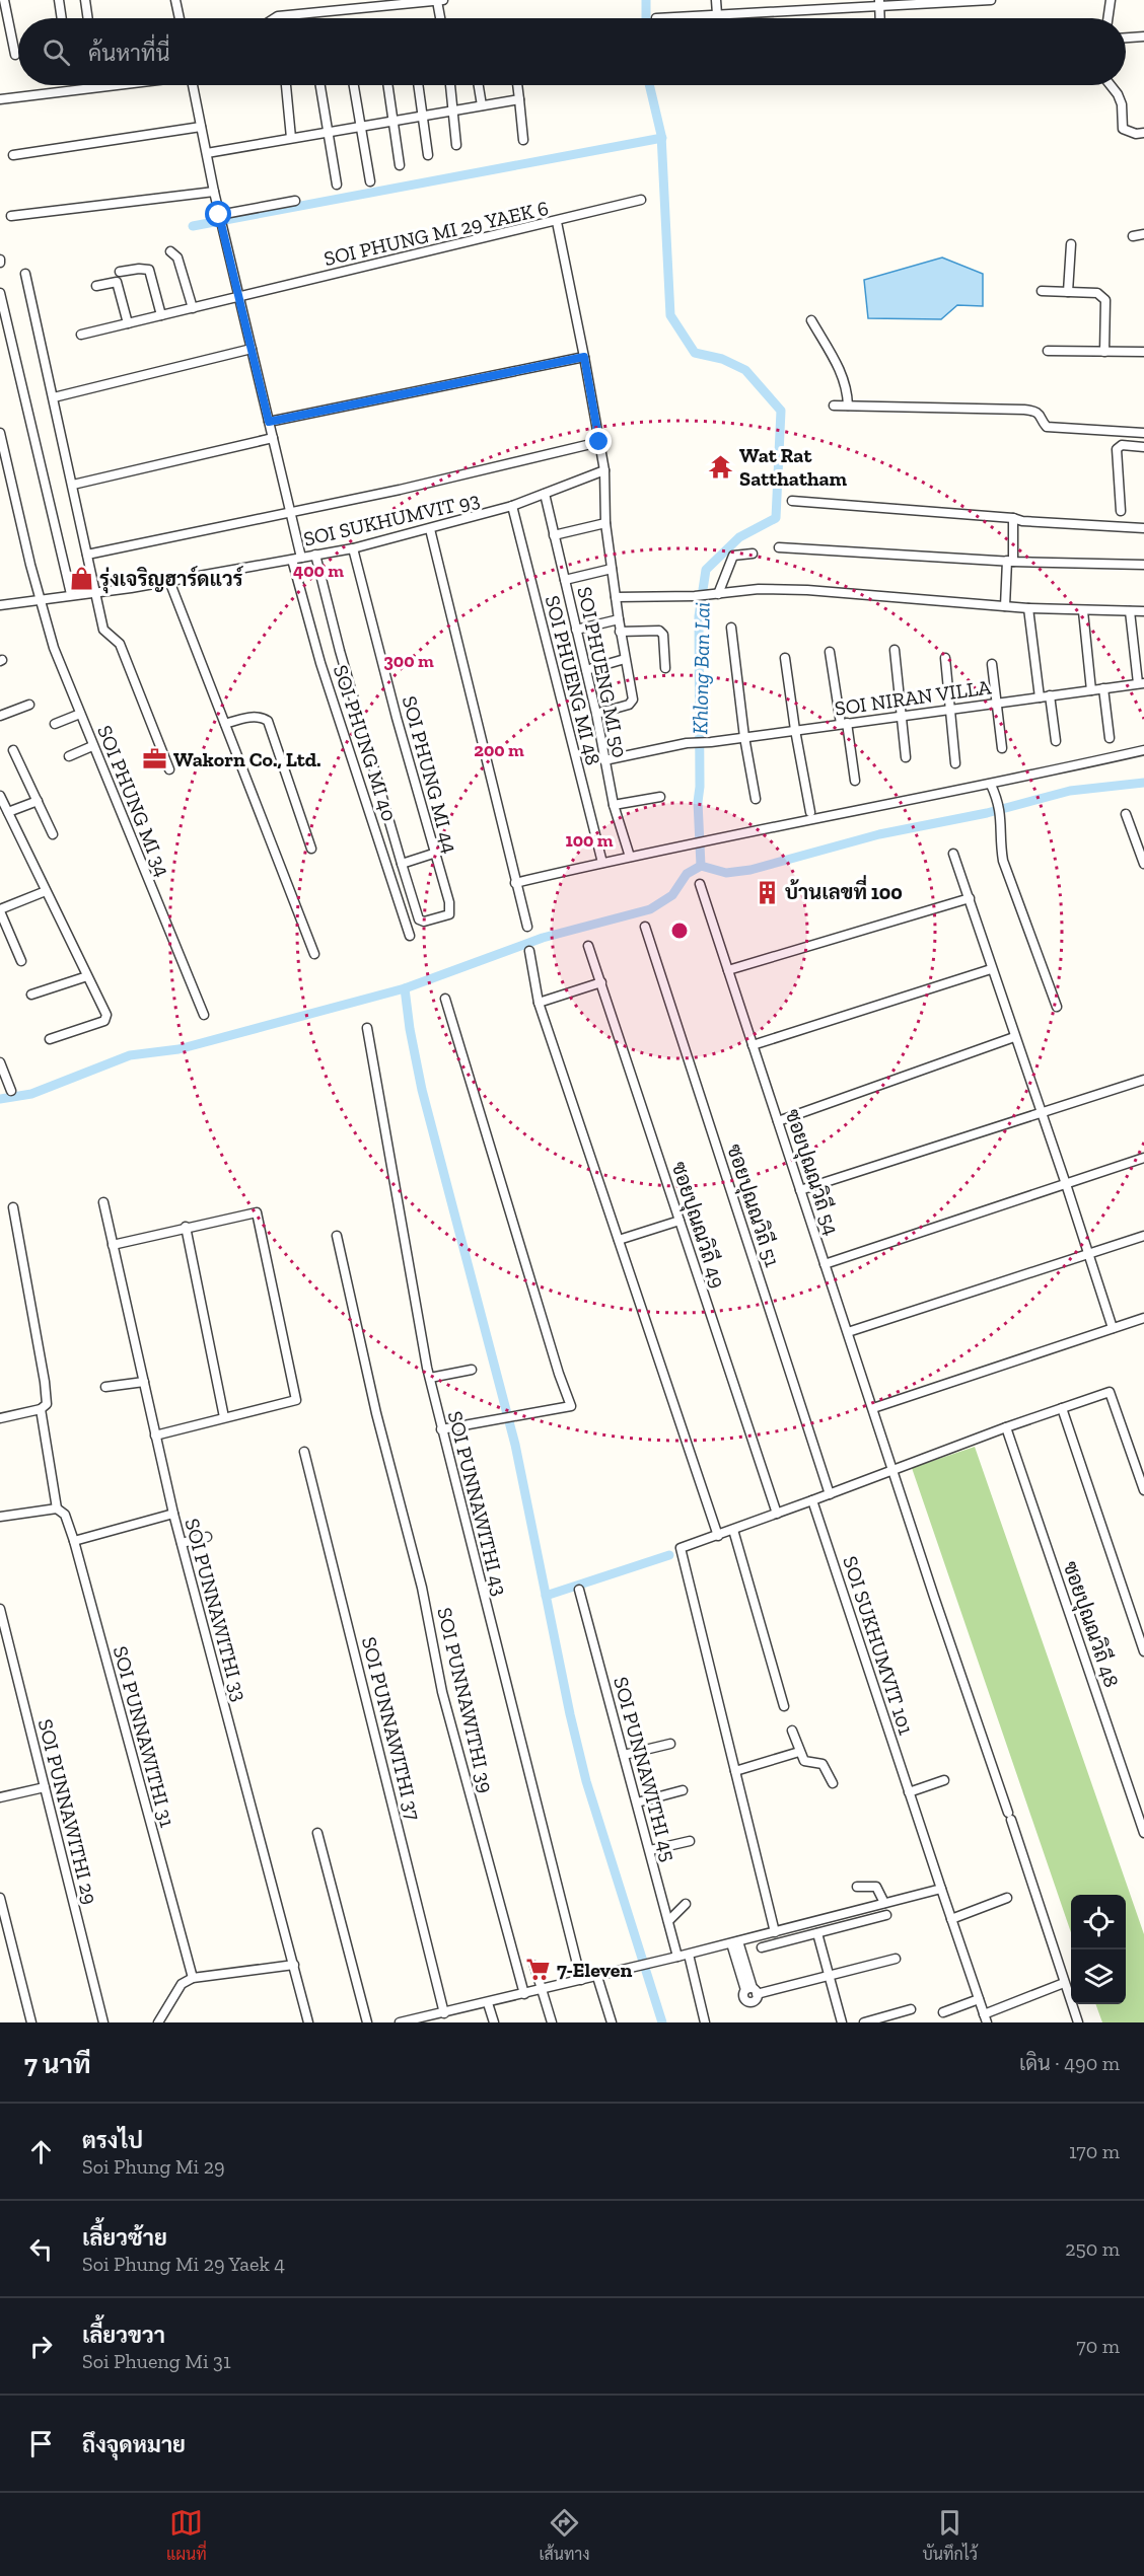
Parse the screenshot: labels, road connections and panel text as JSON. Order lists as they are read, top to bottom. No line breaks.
{"streets":{"street":["SOI PHUNG MI 29 YAEK 6","SOI SUKHUMVIT 93","SOI PHUENG MI 50","SOI PHUENG MI 48","SOI NIRAN VILLA","SOI PHUNG MI 40","SOI PHUNG MI 44","SOI PHUNG MI 34","ซอยปุณณวิถี 54","ซอยปุณณวิถี 51","ซอยปุณณวิถี 49","SOI PUNNAWITHI 43","SOI PUNNAWITHI 33","ซอยปุณณวิถี 48","SOI SUKHUMVIT 101","SOI PUNNAWITHI 39","SOI PUNNAWITHI 37","SOI PUNNAWITHI 31","SOI PUNNAWITHI 45","SOI PUNNAWITHI 29"]},"crossings":[["SOI PHUNG MI 29 YAEK 6","SOI PHUNG MI 40"],["SOI SUKHUMVIT 93","SOI PHUENG MI 50"],["SOI SUKHUMVIT 93","SOI PHUENG MI 48"],["SOI SUKHUMVIT 93","SOI PHUNG MI 40"],["SOI SUKHUMVIT 93","SOI PHUNG MI 44"],["SOI SUKHUMVIT 93","SOI PHUNG MI 34"],["SOI PHUENG MI 50","SOI NIRAN VILLA"]],"water":["Khlong Ban Lai"],"places":{"temple":["Wat Rat Satthatham"],"shop":["รุ่งเจริญฮาร์ดแวร์"],"office":["Wakorn Co., Ltd."],"building":["บ้านเลขที่ 100"],"supermarket":["7-Eleven"]},"page":{"search":"ค้นหาที่นี่","heading":["7 นาที","เดิน · 490 m"],"list":[["ตรงไป","Soi Phung Mi 29","170 m"],["เลี้ยวซ้าย","Soi Phung Mi 29 Yaek 4","250 m"],["เลี้ยวขวา","Soi Phueng Mi 31","70 m"],"ถึงจุดหมาย"],"nav":["แผนที่","เส้นทาง","บันทึกไว้"]},"rings":["400 m","300 m","200 m","100 m"]}
